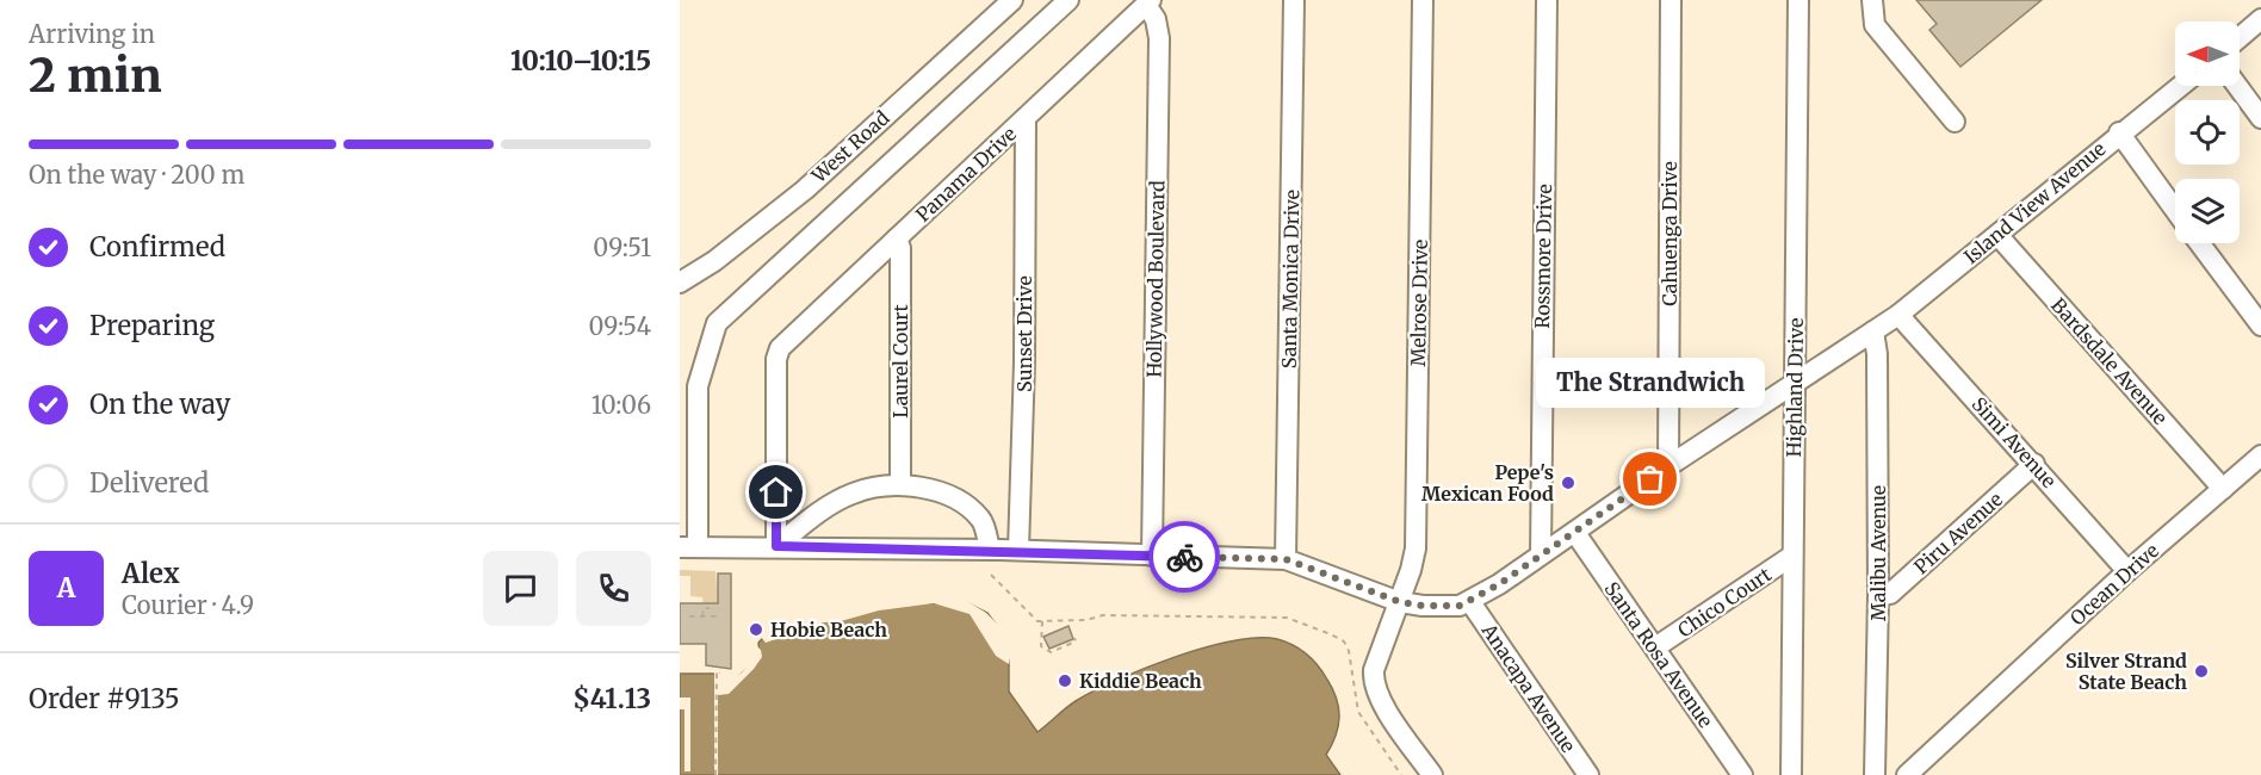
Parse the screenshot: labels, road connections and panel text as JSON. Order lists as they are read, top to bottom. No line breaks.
{"streets":{"street":["West Road","Panama Drive","Island View Avenue","Cahuenga Drive","Rossmore Drive","Hollywood Boulevard","Santa Monica Drive","Melrose Drive","Sunset Drive","Laurel Court","Bardsdale Avenue","Highland Drive","Simi Avenue","Piru Avenue","Malibu Avenue","Ocean Drive","Chico Court","Santa Rosa Avenue","Anacapa Avenue"]},"crossings":[["Panama Drive","Hollywood Boulevard"],["Panama Drive","Sunset Drive"],["Panama Drive","Laurel Court"],["Island View Avenue","Cahuenga Drive"],["Island View Avenue","Rossmore Drive"],["Island View Avenue","Bardsdale Avenue"],["Island View Avenue","Highland Drive"],["Island View Avenue","Simi Avenue"],["Island View Avenue","Malibu Avenue"],["Island View Avenue","Santa Rosa Avenue"],["Island View Avenue","Anacapa Avenue"],["Bardsdale Avenue","Ocean Drive"],["Highland Drive","Chico Court"],["Simi Avenue","Piru Avenue"],["Simi Avenue","Ocean Drive"],["Piru Avenue","Malibu Avenue"],["Chico Court","Santa Rosa Avenue"]],"places":["The Strandwich","Pepe's Mexican Food","Hobie Beach","Silver Strand State Beach","Kiddie Beach"],"north":"left","page":{"heading":["2 min","Arriving in","10:10–10:15"],"panel":["Alex","Courier · 4.9","Order #9135","$41.13"],"bar":"On the way · 200 m","list":[["Confirmed","09:51"],["Preparing","09:54"],["On the way","10:06"],"Delivered"],"bubble":"The Strandwich","round":"A"}}
